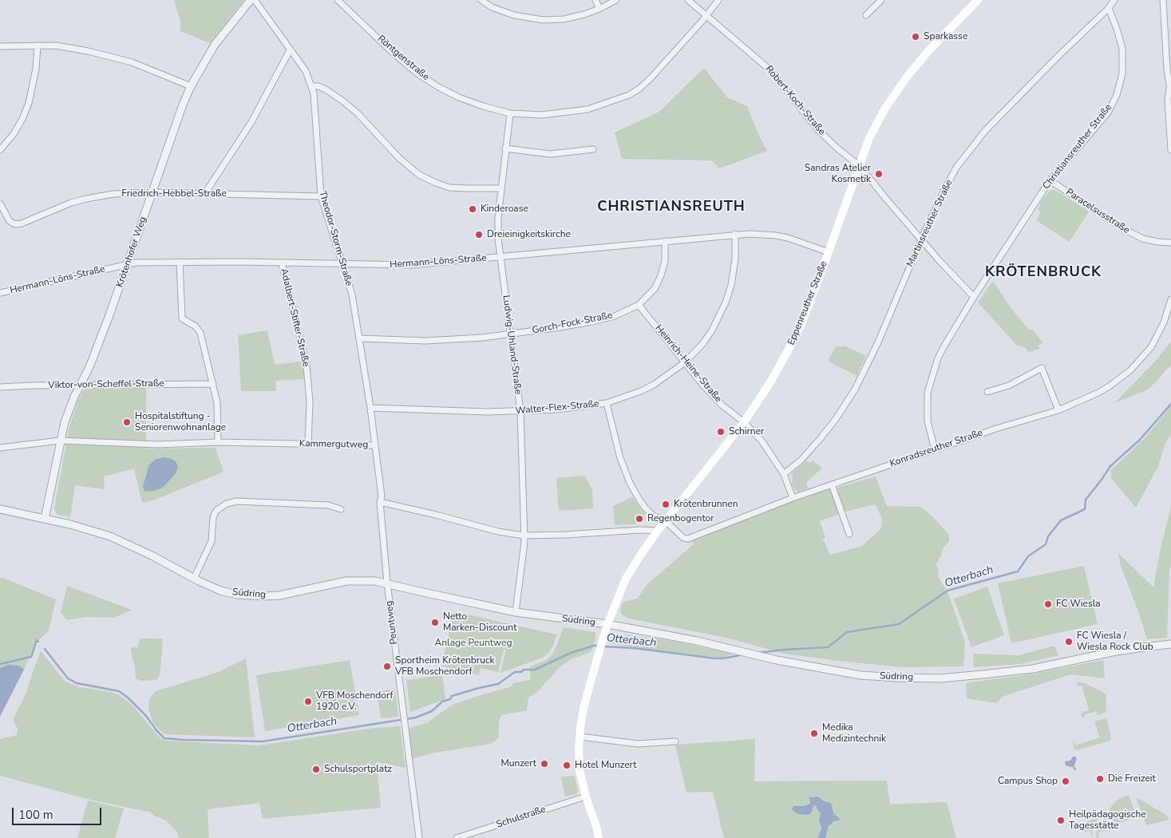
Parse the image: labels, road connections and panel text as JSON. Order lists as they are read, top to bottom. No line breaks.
{"streets":{"main road":["Eppenreuther Straße"],"street":["Röntgenstraße","Robert-Koch-Straße","Christiansreuther Straße","Friedrich-Hebbel-Straße","Paracelsusstraße","Martinsreuther Straße","Theodor-Storm-Straße","Krötenhofer Weg","Hermann-Löns-Straße","Adalbert-Stifter-Straße","Gorch-Fock-Straße","Ludwig-Uhland-Straße","Heinrich-Heine-Straße","Viktor-von-Scheffel-Straße","Walter-Flex-Straße","Kammergutweg","Konradsreuther Straße","Südring","Peuntweg","Schulstraße"]},"crossings":[["Röntgenstraße","Robert-Koch-Straße"],["Röntgenstraße","Ludwig-Uhland-Straße"],["Robert-Koch-Straße","Christiansreuther Straße"],["Robert-Koch-Straße","Martinsreuther Straße"],["Robert-Koch-Straße","Eppenreuther Straße"],["Christiansreuther Straße","Paracelsusstraße"],["Christiansreuther Straße","Martinsreuther Straße"],["Christiansreuther Straße","Konradsreuther Straße"],["Friedrich-Hebbel-Straße","Theodor-Storm-Straße"],["Friedrich-Hebbel-Straße","Krötenhofer Weg"],["Martinsreuther Straße","Heinrich-Heine-Straße"],["Theodor-Storm-Straße","Hermann-Löns-Straße"],["Theodor-Storm-Straße","Gorch-Fock-Straße"],["Theodor-Storm-Straße","Walter-Flex-Straße"],["Theodor-Storm-Straße","Kammergutweg"],["Krötenhofer Weg","Hermann-Löns-Straße"],["Krötenhofer Weg","Viktor-von-Scheffel-Straße"],["Krötenhofer Weg","Kammergutweg"],["Krötenhofer Weg","Südring"],["Hermann-Löns-Straße","Eppenreuther Straße"],["Hermann-Löns-Straße","Adalbert-Stifter-Straße"],["Hermann-Löns-Straße","Gorch-Fock-Straße"],["Hermann-Löns-Straße","Ludwig-Uhland-Straße"],["Hermann-Löns-Straße","Walter-Flex-Straße"],["Eppenreuther Straße","Heinrich-Heine-Straße"],["Eppenreuther Straße","Konradsreuther Straße"],["Eppenreuther Straße","Südring"],["Eppenreuther Straße","Schulstraße"],["Adalbert-Stifter-Straße","Kammergutweg"],["Gorch-Fock-Straße","Ludwig-Uhland-Straße"],["Gorch-Fock-Straße","Heinrich-Heine-Straße"],["Ludwig-Uhland-Straße","Walter-Flex-Straße"],["Ludwig-Uhland-Straße","Südring"],["Heinrich-Heine-Straße","Walter-Flex-Straße"],["Heinrich-Heine-Straße","Konradsreuther Straße"],["Kammergutweg","Peuntweg"],["Südring","Peuntweg"]],"districts":["CHRISTIANSREUTH","KRÖTENBRUCK"],"water":["Otterbach"],"parks":["Anlage Peuntweg"],"places":["Sparkasse","Sandras Atelier Kosmetik","Kinderoase","Dreieinigkeitskirche","Hospitalstiftung - Seniorenwohnanlage","Schirner","Krötenbrunnen","Regenbogentor","FC Wiesla","Netto Marken-Discount","FC Wiesla / Wiesla Rock Club","Sportheim Krötenbruck VFB Moschendorf","VFB Moschendorf 1920 e.V.","Medika Medizintechnik","Munzert","Hotel Munzert","Schulsportplatz","Die Freizeit","Campus Shop","Heilpädagogische Tagesstätte"],"scale_bar":"100 m"}
